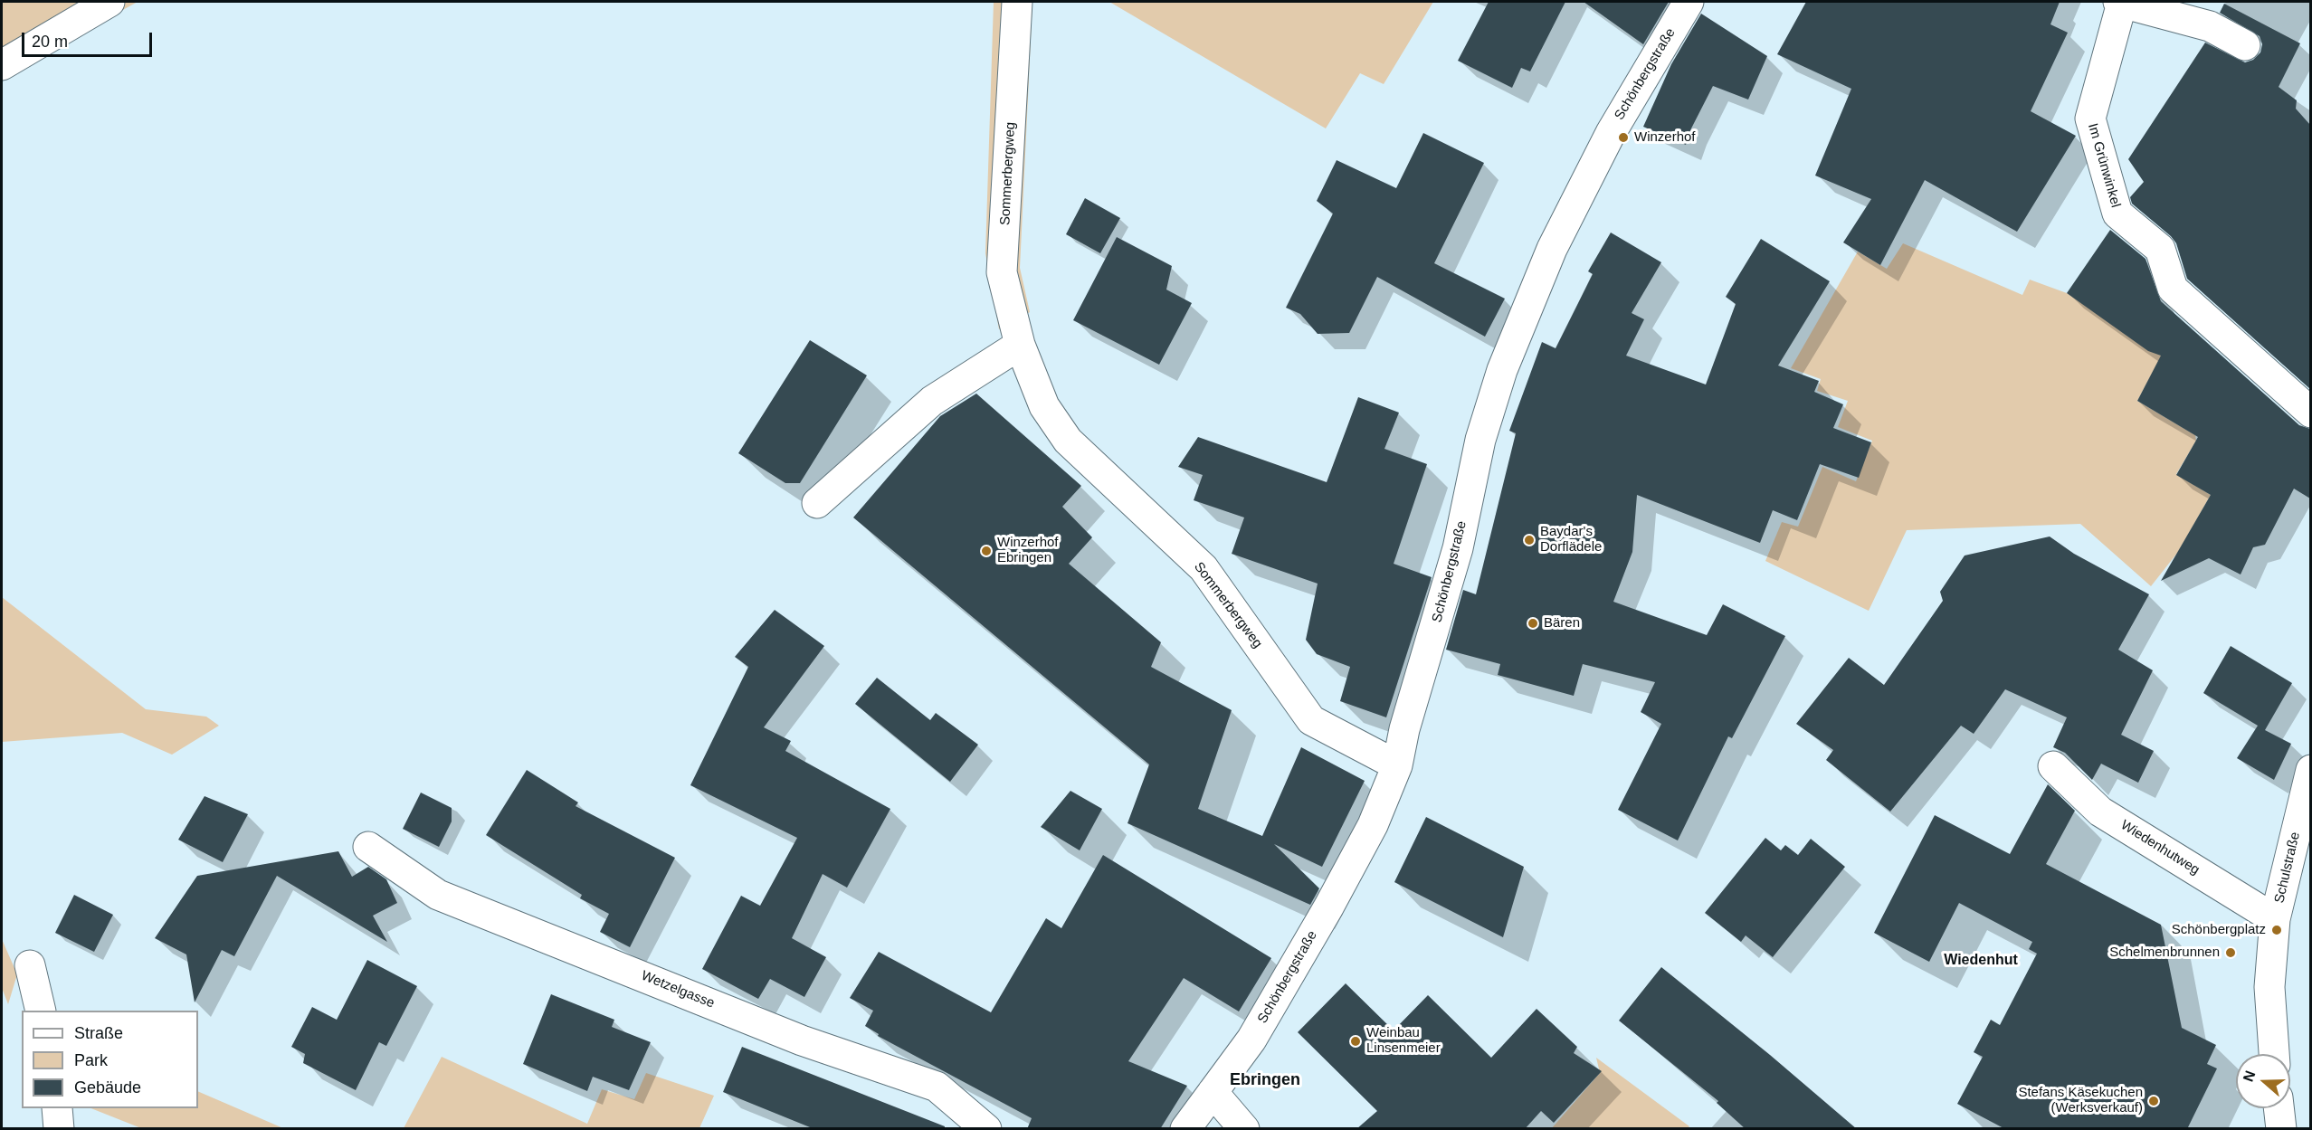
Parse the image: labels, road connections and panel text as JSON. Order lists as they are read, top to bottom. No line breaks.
{"streets":{"street":["Schönbergstraße","Im Grünwinkel","Sommerbergweg","Wiedenhutweg","Schulstraße","Wetzelgasse"]},"crossings":[["Schönbergstraße","Sommerbergweg"],["Wiedenhutweg","Schulstraße"]],"districts":["Wiedenhut","Ebringen"],"places":["Winzerhof","Baydar's Dorflädele","Winzerhof Ebringen","Bären","Schönbergplatz","Schelmenbrunnen","Weinbau Linsenmeier","Stefans Käsekuchen (Werksverkauf)"],"legend":["Straße","Park","Gebäude"],"scale_bar":"20 m","north":"left"}
